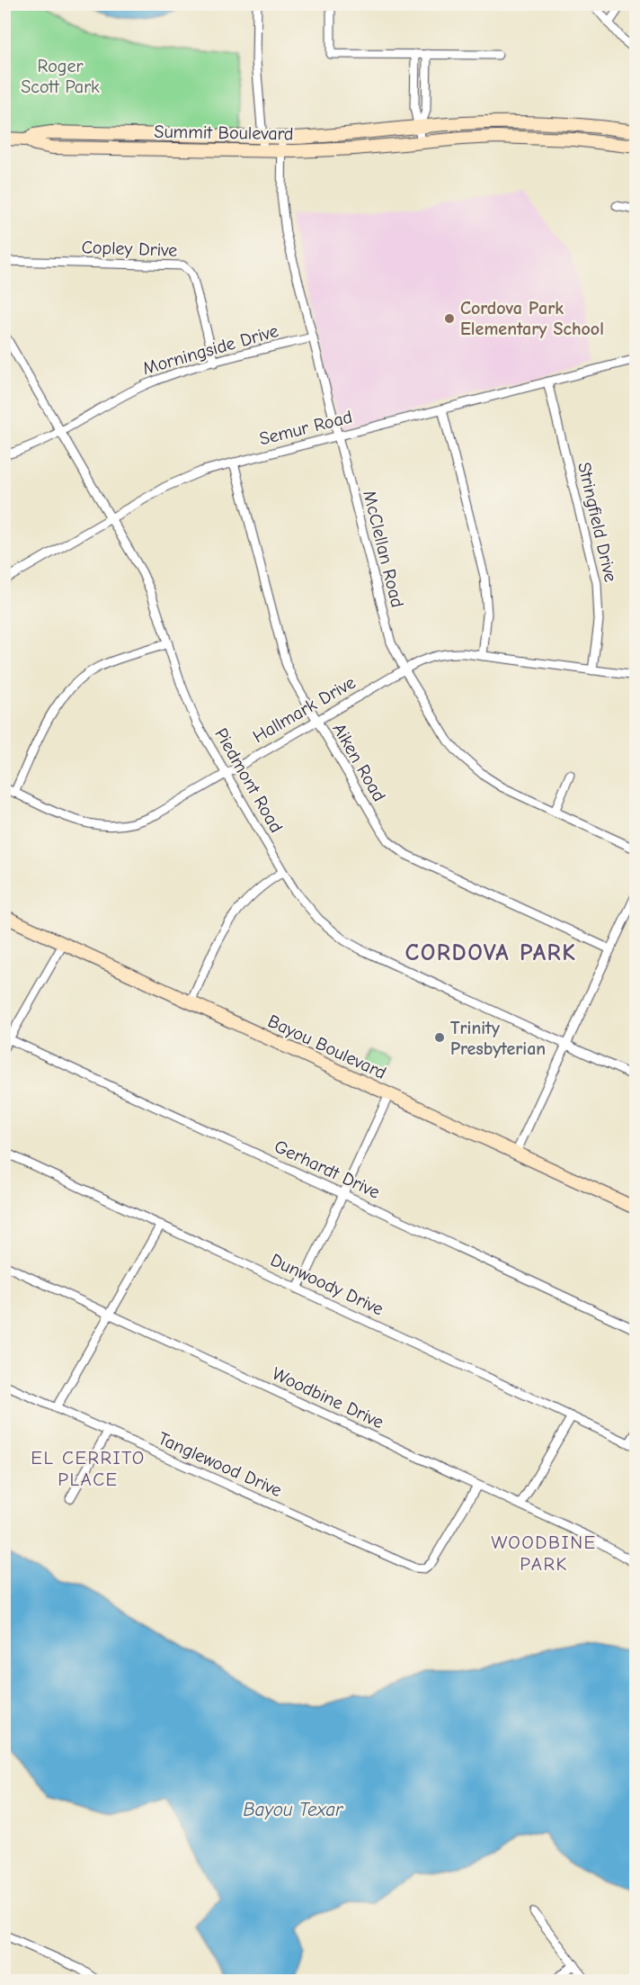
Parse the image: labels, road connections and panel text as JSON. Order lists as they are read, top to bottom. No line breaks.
{"streets":{"main road":["Summit Boulevard","Bayou Boulevard"],"street":["Copley Drive","Morningside Drive","Semur Road","Stringfield Drive","McClellan Road","Hallmark Drive","Aiken Road","Piedmont Road","Gerhardt Drive","Dunwoody Drive","Woodbine Drive","Tanglewood Drive"]},"crossings":[["Summit Boulevard","McClellan Road"],["Copley Drive","Morningside Drive"],["Morningside Drive","McClellan Road"],["Morningside Drive","Piedmont Road"],["Semur Road","Stringfield Drive"],["Semur Road","McClellan Road"],["Semur Road","Aiken Road"],["Semur Road","Piedmont Road"],["Stringfield Drive","Hallmark Drive"],["McClellan Road","Hallmark Drive"],["Hallmark Drive","Aiken Road"],["Hallmark Drive","Piedmont Road"],["Woodbine Drive","Tanglewood Drive"]],"districts":["CORDOVA PARK","EL CERRITO PLACE","WOODBINE PARK"],"water":["Bayou Texar"],"parks":["Roger Scott Park"],"places":["Cordova Park Elementary School","Trinity Presbyterian"]}
